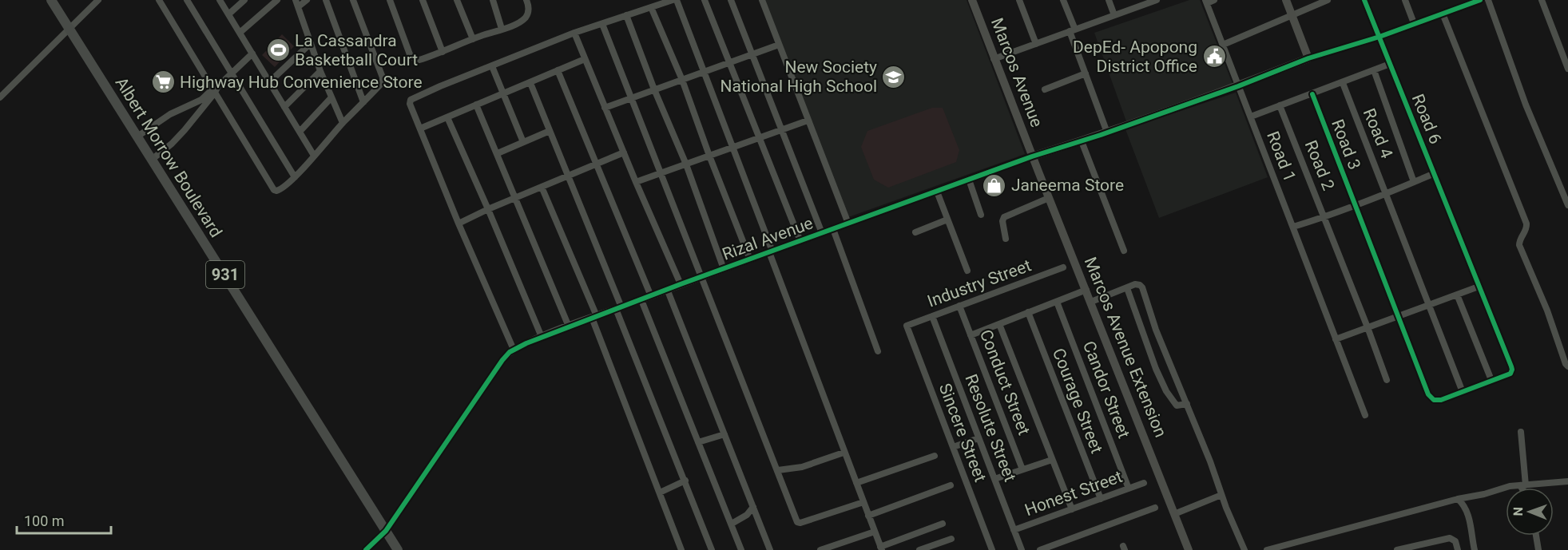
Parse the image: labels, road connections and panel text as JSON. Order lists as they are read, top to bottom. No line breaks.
{"streets":{"main road":["Albert Morrow Boulevard","931"],"street":["Marcos Avenue","Road 6","Road 4","Road 3","Road 1","Road 2","Rizal Avenue","Industry Street","Marcos Avenue Extension","Conduct Street","Candor Street","Courage Street","Resolute Street","Sincere Street","Honest Street"]},"crossings":[["Marcos Avenue","Rizal Avenue"],["Marcos Avenue","Marcos Avenue Extension"],["Road 6","Road 4"],["Road 6","Road 3"],["Road 4","Road 3"],["Rizal Avenue","Marcos Avenue Extension"],["Industry Street","Conduct Street"],["Industry Street","Resolute Street"],["Industry Street","Sincere Street"],["Candor Street","Honest Street"],["Courage Street","Honest Street"],["Resolute Street","Honest Street"]],"places":{"sports":["La Cassandra Basketball Court"],"public building":["DepEd- Apopong District Office"],"school or university":["New Society National High School"],"supermarket":["Highway Hub Convenience Store"],"shop":["Janeema Store"]},"scale_bar":"100 m","north":"left"}
